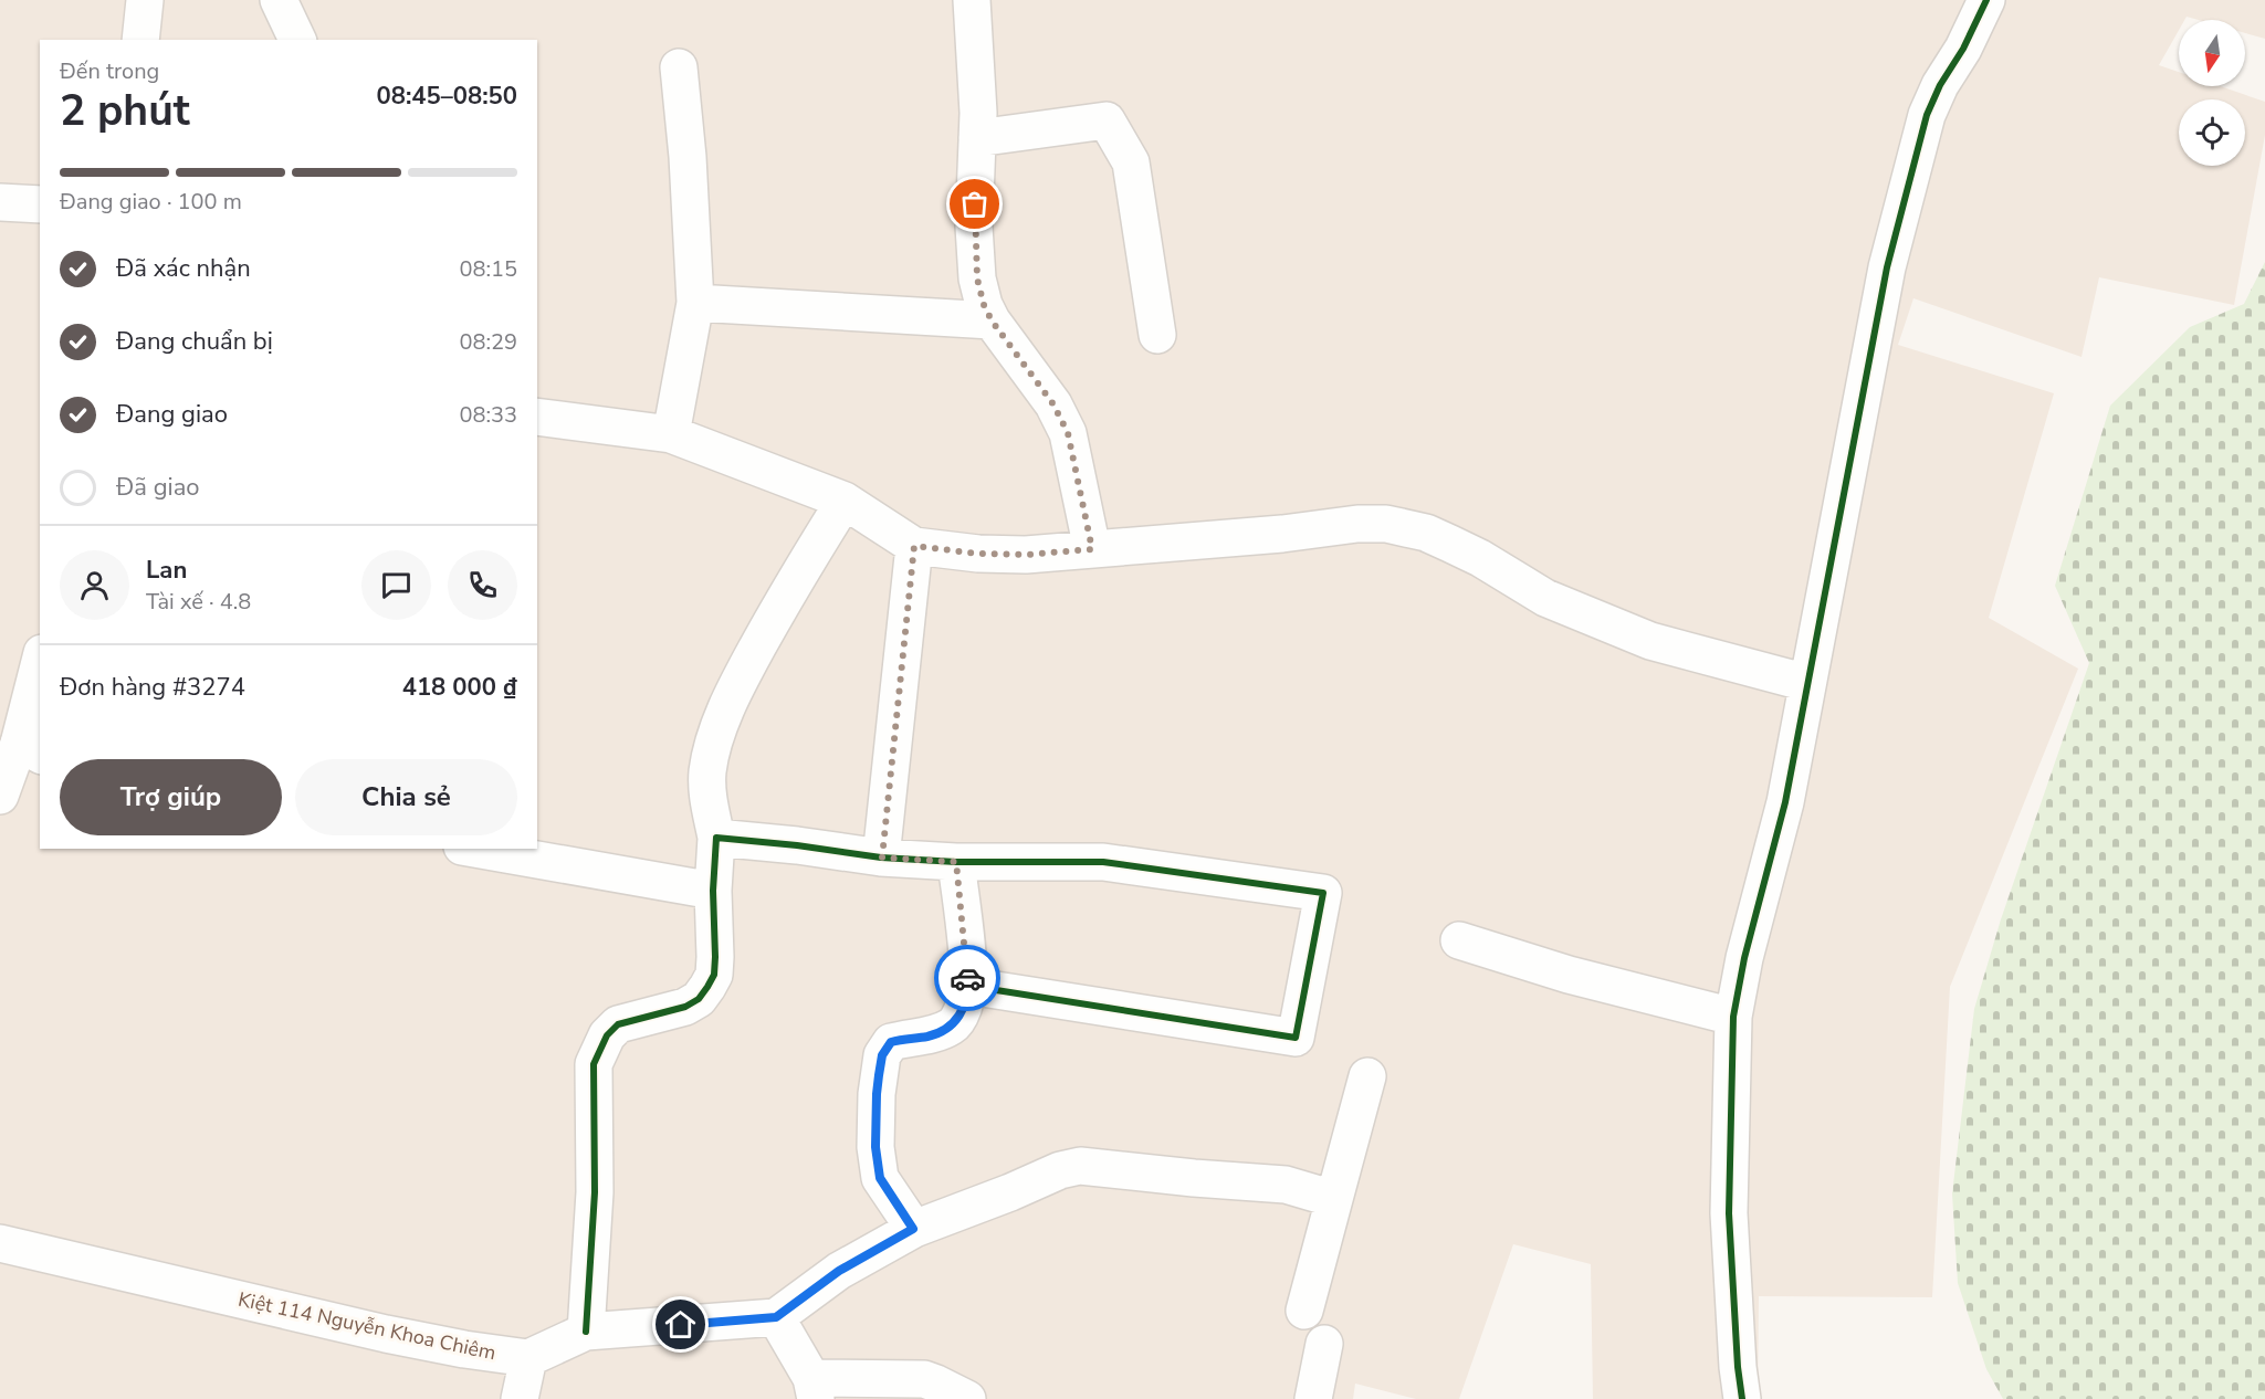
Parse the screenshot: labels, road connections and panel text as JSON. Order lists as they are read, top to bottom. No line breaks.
{"streets":{"street":["Kiệt 114 Nguyễn Khoa Chiêm"]},"north":"bottom","page":{"heading":["2 phút","Đến trong","08:45–08:50"],"panel":["Lan","Tài xế · 4.8","Đơn hàng #3274","418 000 ₫"],"bar":"Đang giao · 100 m","list":[["Đã xác nhận","08:15"],["Đang chuẩn bị","08:29"],["Đang giao","08:33"],"Đã giao"],"buttons":["Trợ giúp","Chia sẻ"]}}
